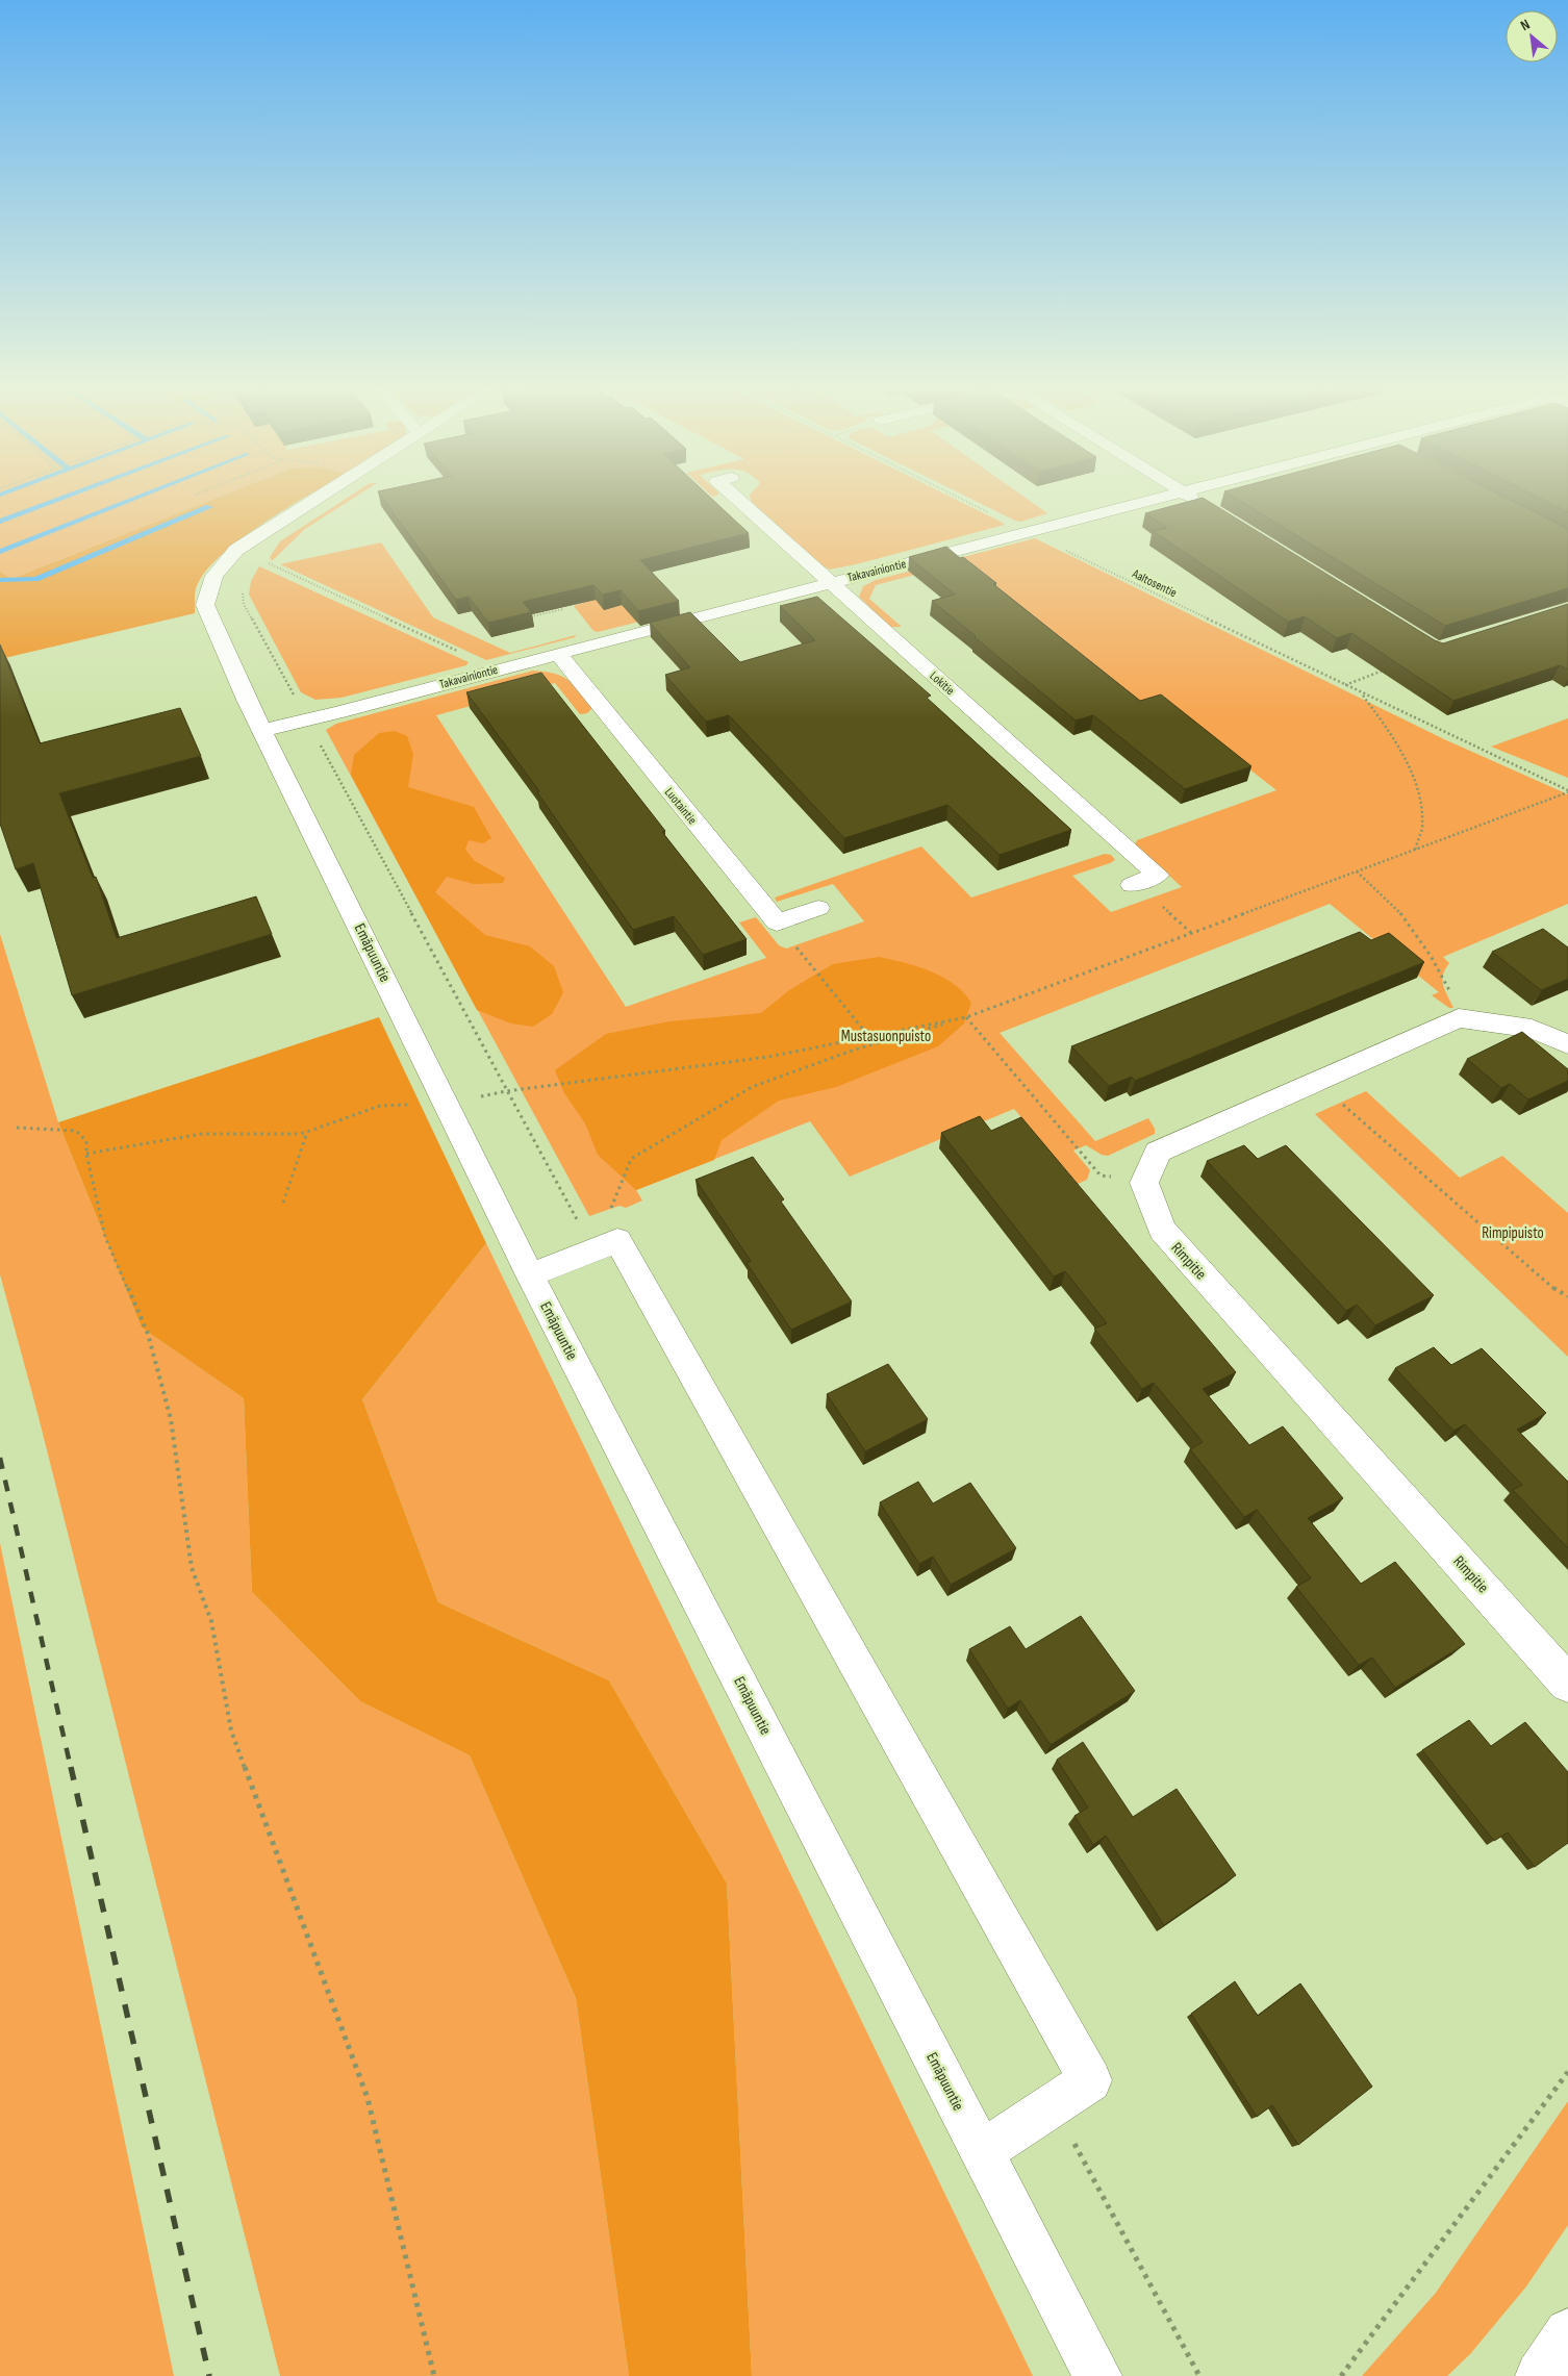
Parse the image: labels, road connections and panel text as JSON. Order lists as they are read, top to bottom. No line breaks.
{"streets":{"street":["Takavainiontie","Lokitie","Luotaintie","Emäpuuntie","Rimpitie"],"path":["Aaltosentie"]},"crossings":[["Takavainiontie","Aaltosentie"],["Takavainiontie","Lokitie"],["Takavainiontie","Luotaintie"],["Takavainiontie","Emäpuuntie"]],"parks":["Mustasuonpuisto","Rimpipuisto"],"north":"top left"}
